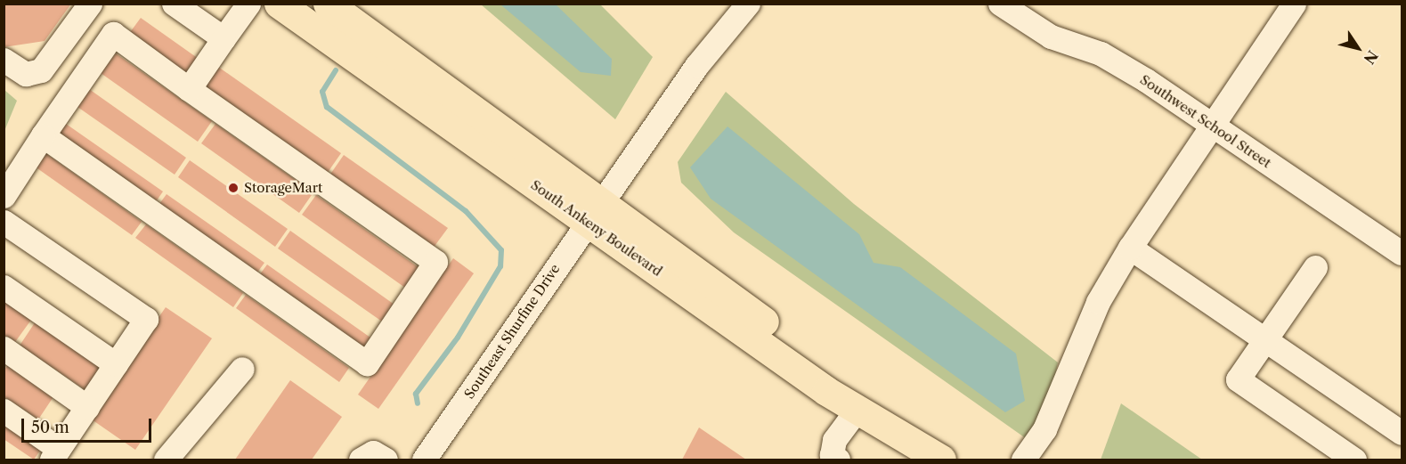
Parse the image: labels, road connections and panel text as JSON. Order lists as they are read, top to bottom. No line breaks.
{"streets":{"main road":["South Ankeny Boulevard"],"street":["Southwest School Street","Southeast Shurfine Drive"]},"crossings":[["South Ankeny Boulevard","Southeast Shurfine Drive"]],"places":["StorageMart"],"scale_bar":"50 m","north":"bottom right"}
